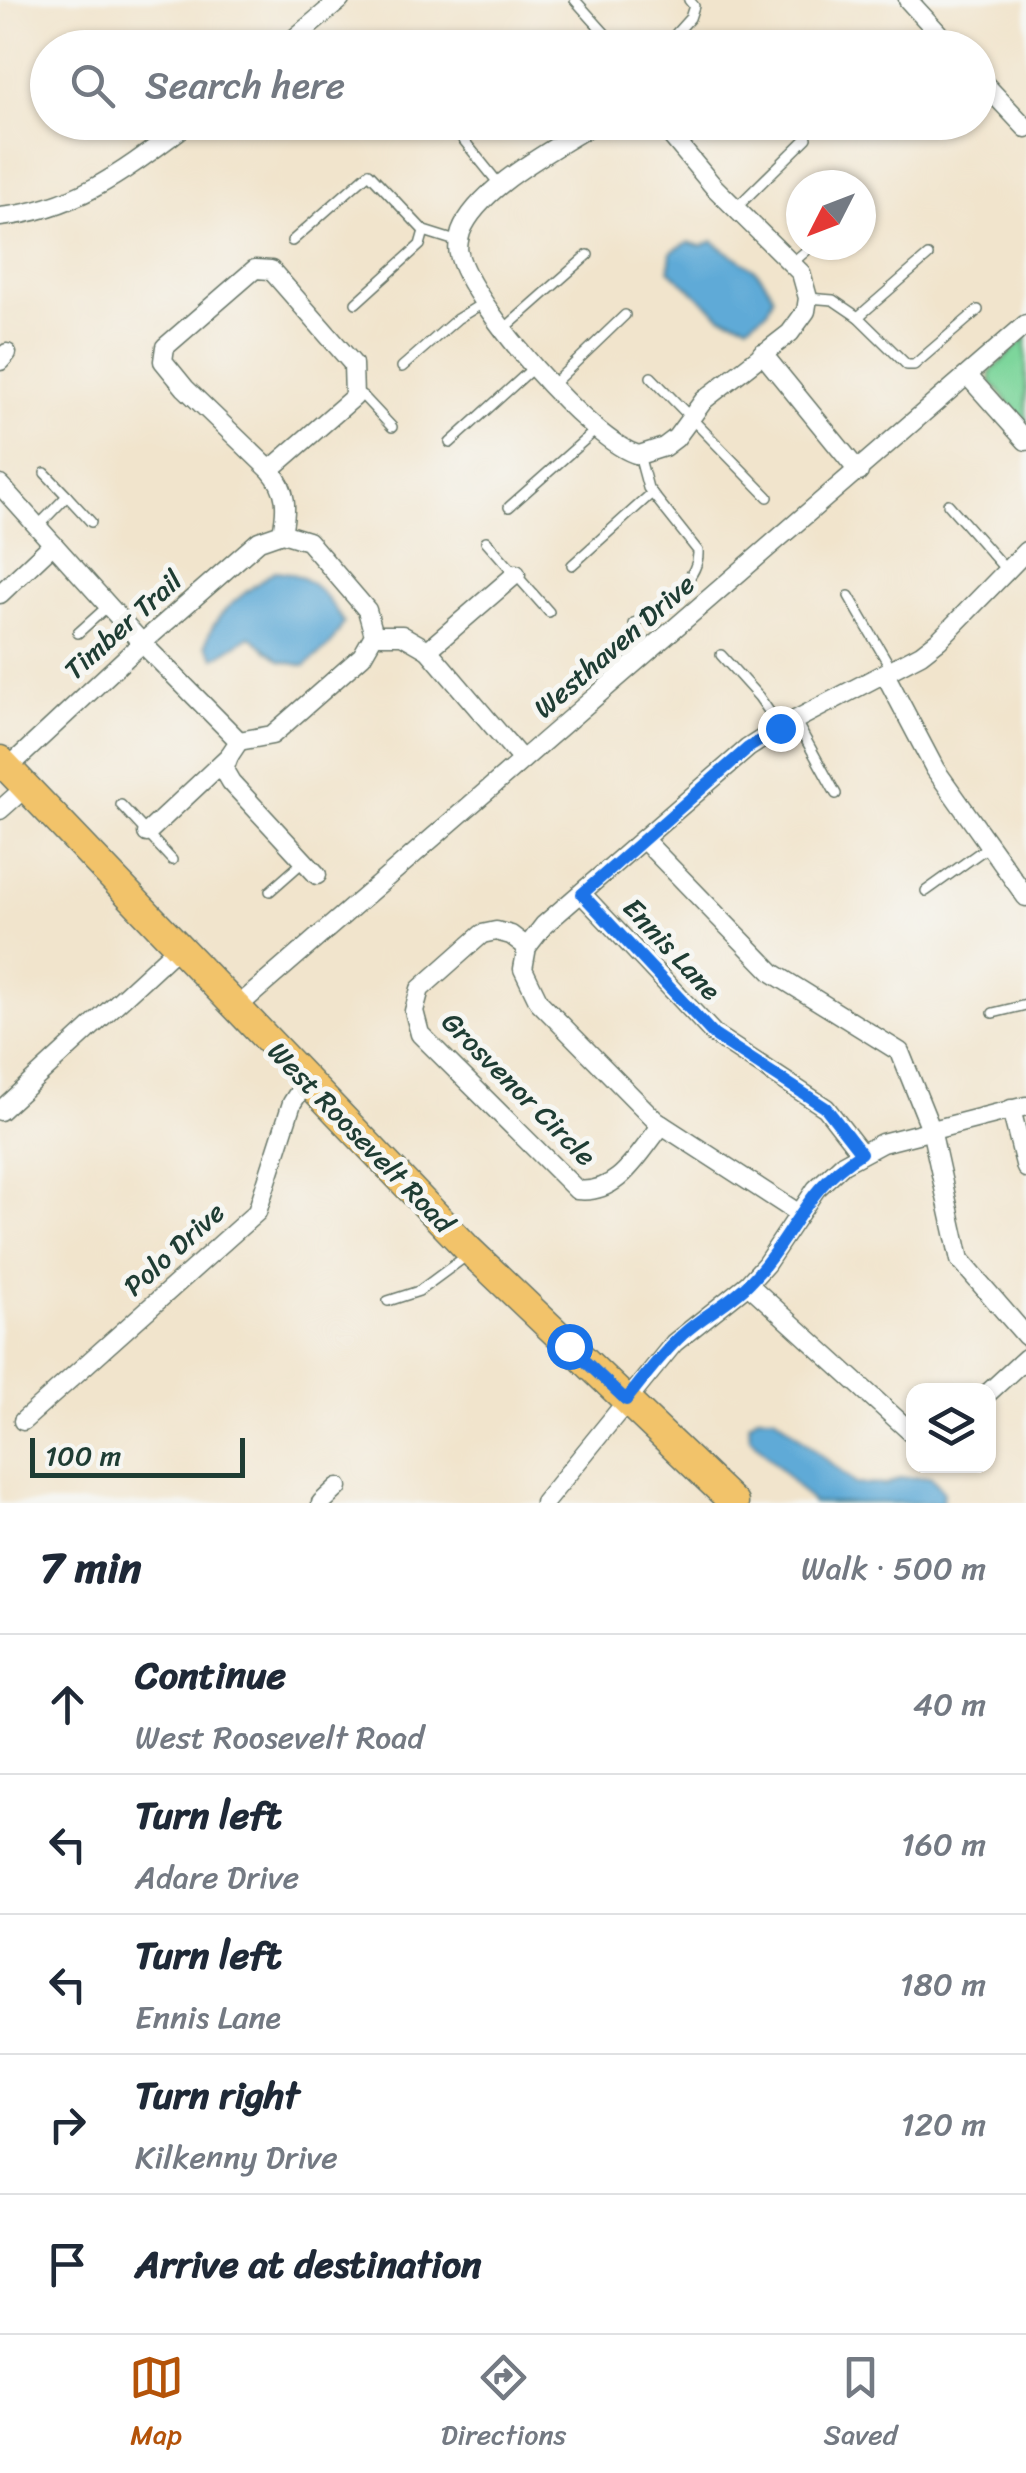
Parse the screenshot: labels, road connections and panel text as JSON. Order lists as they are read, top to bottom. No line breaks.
{"streets":{"main road":["West Roosevelt Road"],"street":["Timber Trail","Westhaven Drive","Ennis Lane","Grosvenor Circle","Polo Drive"]},"crossings":[["Timber Trail","West Roosevelt Road"],["Westhaven Drive","West Roosevelt Road"],["West Roosevelt Road","Polo Drive"]],"scale_bar":"100 m","north":"bottom left","page":{"search":"Search here","scale":"100 m","heading":["7 min","Walk · 500 m"],"list":[["Continue","West Roosevelt Road","40 m"],["Turn left","Adare Drive","160 m"],["Turn left","Ennis Lane","180 m"],["Turn right","Kilkenny Drive","120 m"],"Arrive at destination"],"nav":["Map","Directions","Saved"]}}
